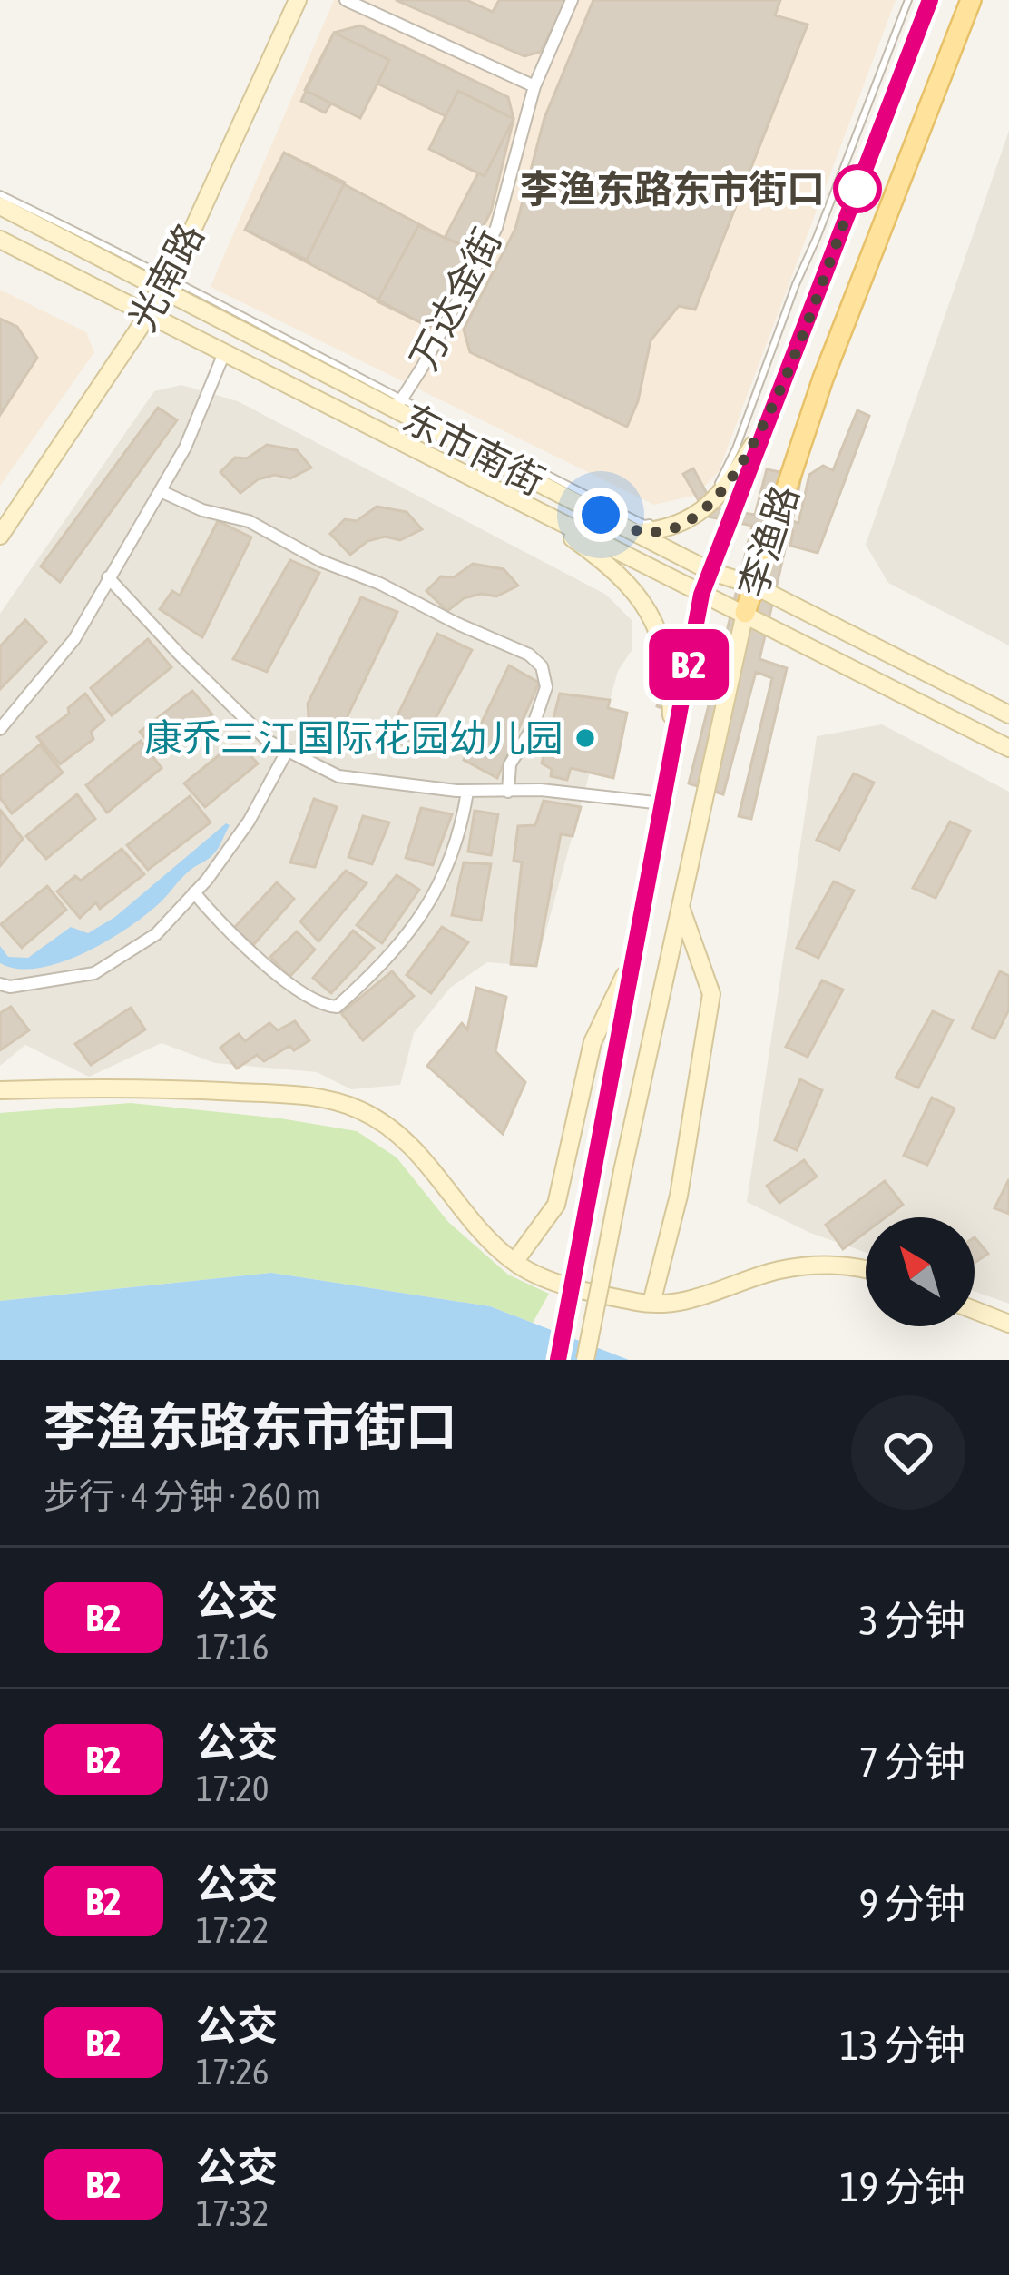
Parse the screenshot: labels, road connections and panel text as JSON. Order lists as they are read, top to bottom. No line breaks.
{"streets":{"main road":["光南路","东市南街","李渔路"],"street":["万达金街"]},"crossings":[["光南路","东市南街"],["万达金街","东市南街"],["东市南街","李渔路"]],"places":["李渔东路东市街口","康乔三江国际花园幼儿园"],"lines":["bus line B2"],"north":"top left","page":{"on_map":"B2","heading":["李渔东路东市街口","步行 · 4 分钟 · 260 m"],"list":[{"mark":"B2","name":"公交","note":"17:16","value":"3 分钟"},{"mark":"B2","name":"公交","note":"17:20","value":"7 分钟"},{"mark":"B2","name":"公交","note":"17:22","value":"9 分钟"},{"mark":"B2","name":"公交","note":"17:26","value":"13 分钟"},{"mark":"B2","name":"公交","note":"17:32","value":"19 分钟"}]}}
